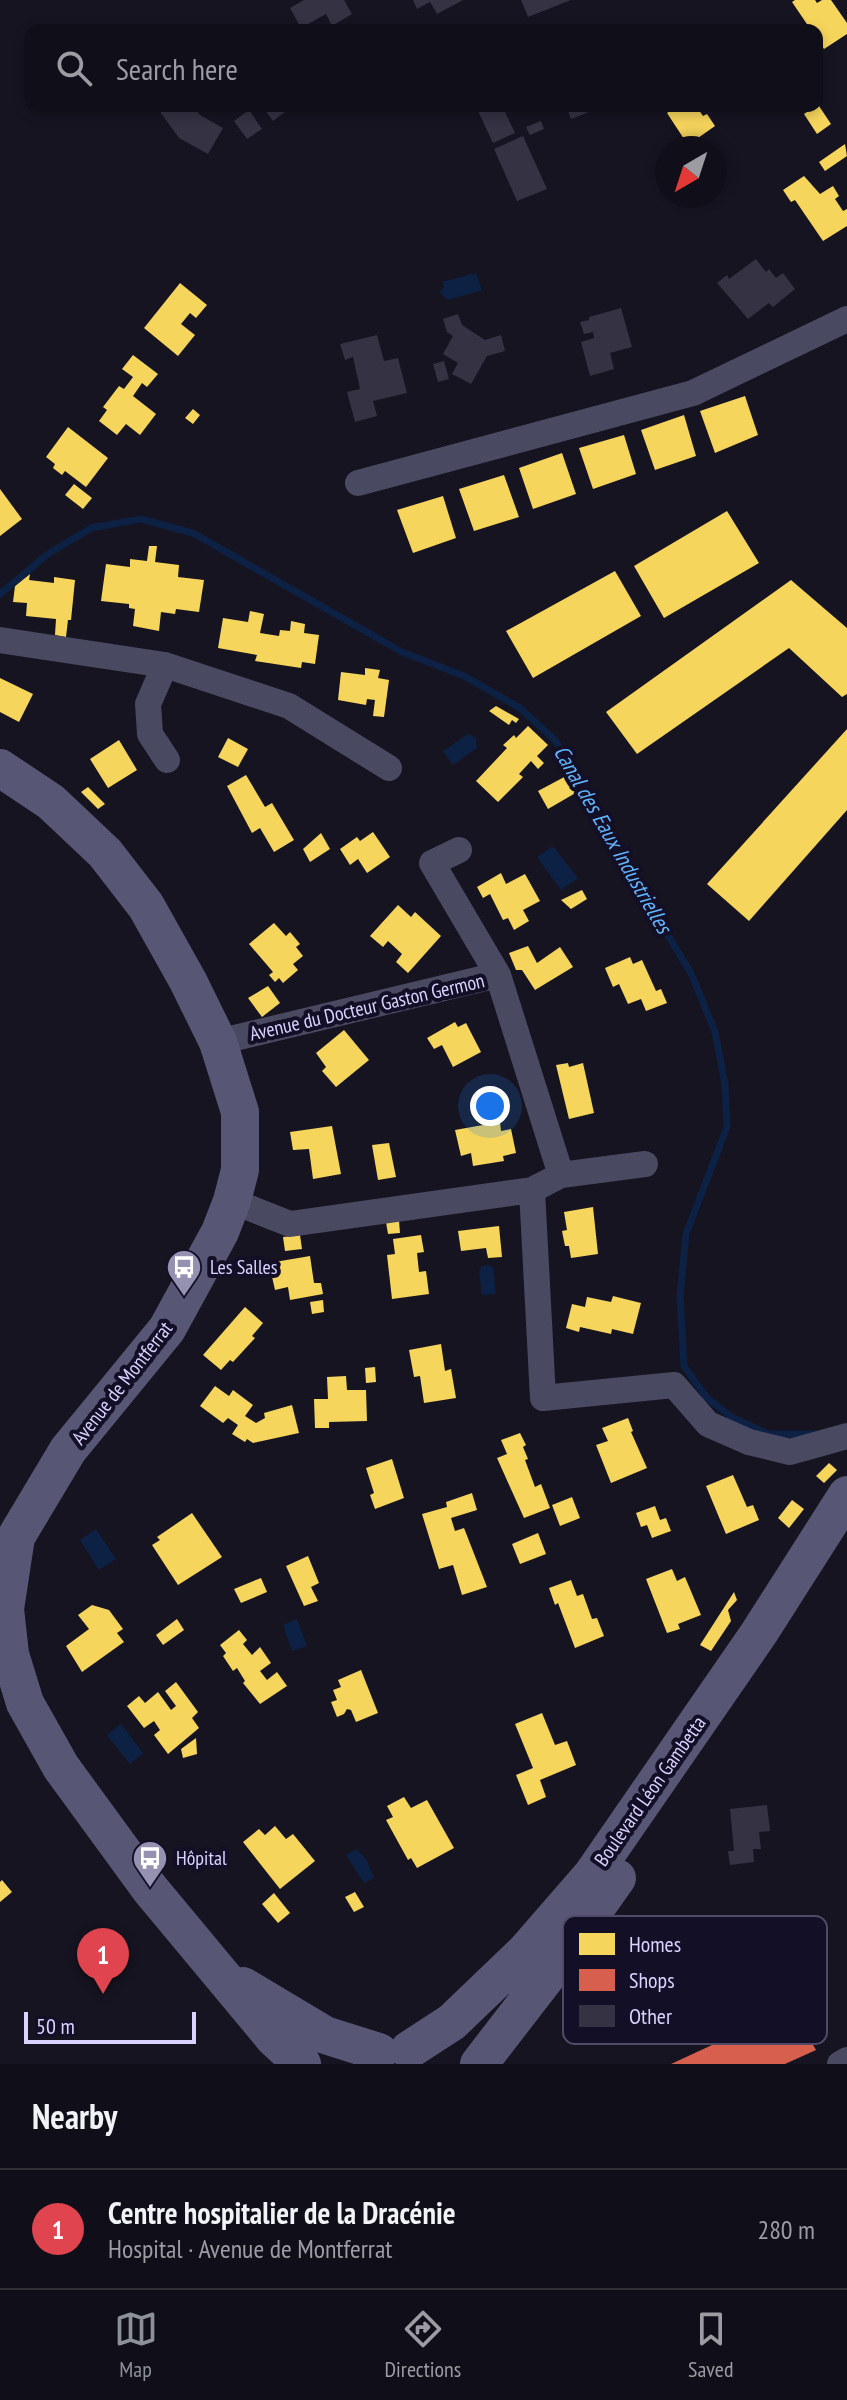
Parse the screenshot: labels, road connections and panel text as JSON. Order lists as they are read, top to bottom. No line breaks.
{"streets":{"street":["Avenue du Docteur Gaston Germon","Avenue de Montferrat","Boulevard Léon Gambetta"]},"crossings":[["Avenue du Docteur Gaston Germon","Avenue de Montferrat"]],"water":["Canal des Eaux Industrielles"],"places":{"bus stop":["Les Salles","Hôpital"]},"legend":["Homes","Shops","Other"],"scale_bar":"50 m","north":"bottom left","page":{"search":"Search here","pins":"1","scale":"50 m","heading":"Nearby","list":[{"mark":"1","name":"Centre hospitalier de la Dracénie","note":"Hospital · Avenue de Montferrat","value":"280 m"}],"nav":["Map","Directions","Saved"]}}
